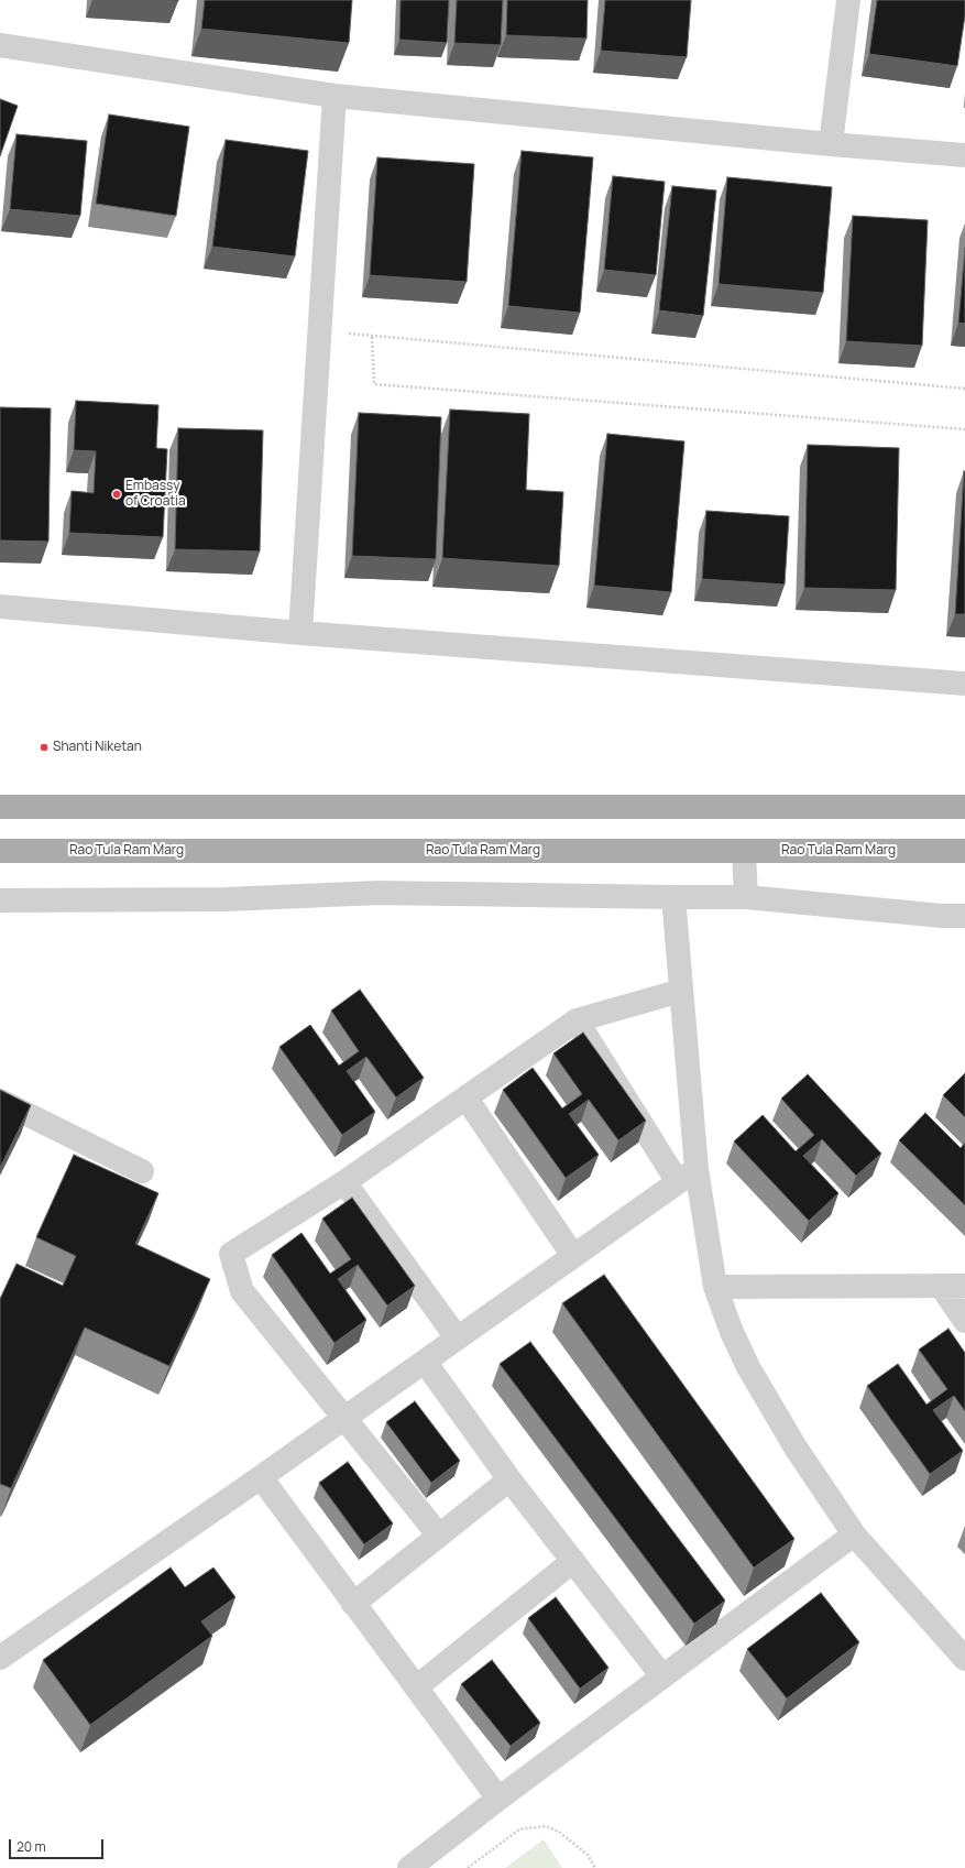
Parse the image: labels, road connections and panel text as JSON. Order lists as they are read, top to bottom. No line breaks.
{"streets":{"main road":["Rao Tula Ram Marg"]},"places":["Embassy of Croatia","Shanti Niketan"],"scale_bar":"20 m"}
